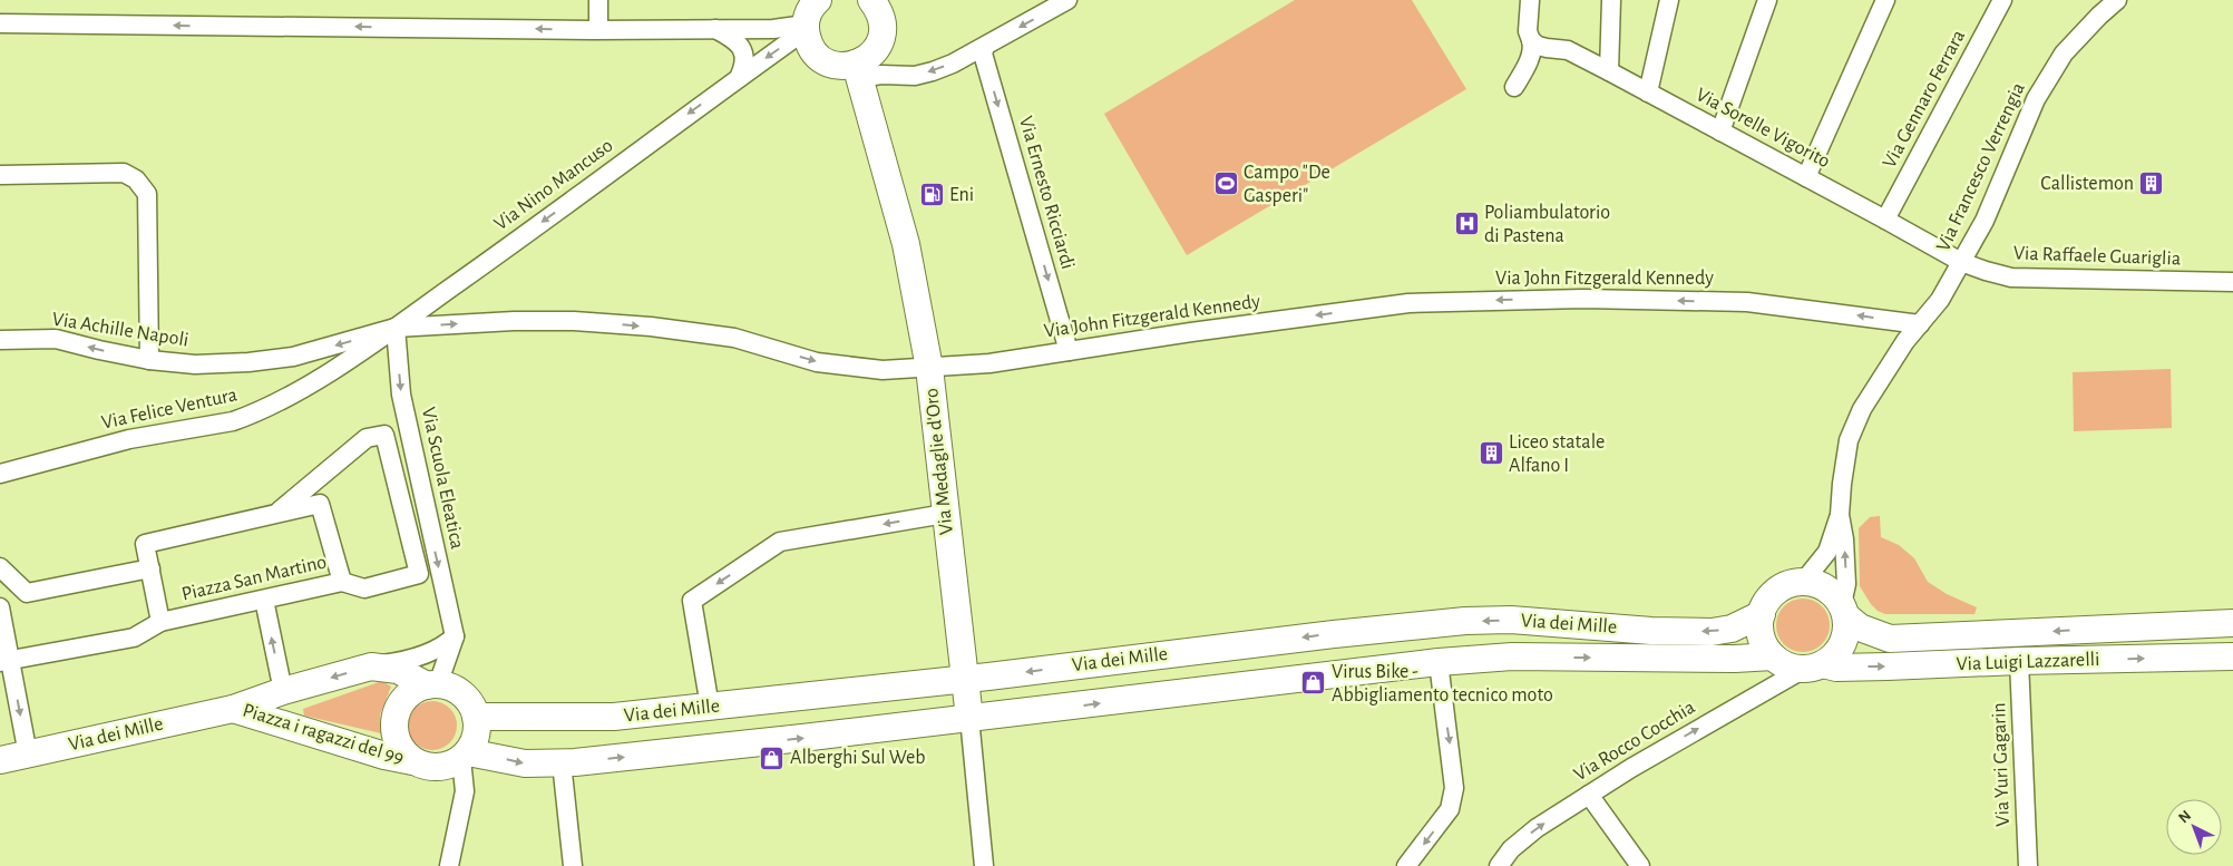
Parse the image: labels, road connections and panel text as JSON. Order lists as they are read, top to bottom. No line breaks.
{"streets":{"street":["Via Gennaro Ferrara","Via Sorelle Vigorito","Via Francesco Verrengia","Via Nino Mancuso","Via Ernesto Ricciardi","Via Raffaele Guariglia","Via John Fitzgerald Kennedy","Via Achille Napoli","Via Felice Ventura","Via Medaglie d'Oro","Via Scuola Eleatica","Piazza San Martino","Via dei Mille","Via Luigi Lazzarelli","Piazza i ragazzi del 99","Via Rocco Cocchia","Via Yuri Gagarin"]},"crossings":[["Via Gennaro Ferrara","Via Sorelle Vigorito"],["Via Sorelle Vigorito","Via Francesco Verrengia"],["Via Sorelle Vigorito","Via Raffaele Guariglia"],["Via Francesco Verrengia","Via Raffaele Guariglia"],["Via Francesco Verrengia","Via John Fitzgerald Kennedy"],["Via Francesco Verrengia","Via dei Mille"],["Via Francesco Verrengia","Via Luigi Lazzarelli"],["Via Francesco Verrengia","Via Rocco Cocchia"],["Via Nino Mancuso","Via John Fitzgerald Kennedy"],["Via Nino Mancuso","Via Achille Napoli"],["Via Nino Mancuso","Via Felice Ventura"],["Via Nino Mancuso","Via Scuola Eleatica"],["Via Ernesto Ricciardi","Via John Fitzgerald Kennedy"],["Via John Fitzgerald Kennedy","Via Achille Napoli"],["Via John Fitzgerald Kennedy","Via Felice Ventura"],["Via John Fitzgerald Kennedy","Via Medaglie d'Oro"],["Via John Fitzgerald Kennedy","Via Scuola Eleatica"],["Via Achille Napoli","Via Felice Ventura"],["Via Achille Napoli","Via Scuola Eleatica"],["Via Felice Ventura","Via Scuola Eleatica"],["Via Medaglie d'Oro","Via dei Mille"],["Via dei Mille","Via Luigi Lazzarelli"],["Via dei Mille","Piazza i ragazzi del 99"],["Via dei Mille","Via Rocco Cocchia"],["Via Luigi Lazzarelli","Via Rocco Cocchia"],["Via Luigi Lazzarelli","Via Yuri Gagarin"]],"one_way":["Via Nino Mancuso","Via Ernesto Ricciardi","Via Achille Napoli","Via Scuola Eleatica","Via Rocco Cocchia"],"places":{"sports":["Campo \"De Gasperi\""],"building":["Callistemon","Liceo statale Alfano I"],"fuel station":["Eni"],"hospital":["Poliambulatorio di Pastena"],"shop":["Virus Bike - Abbigliamento tecnico moto","Alberghi Sul Web"]},"north":"top left"}
